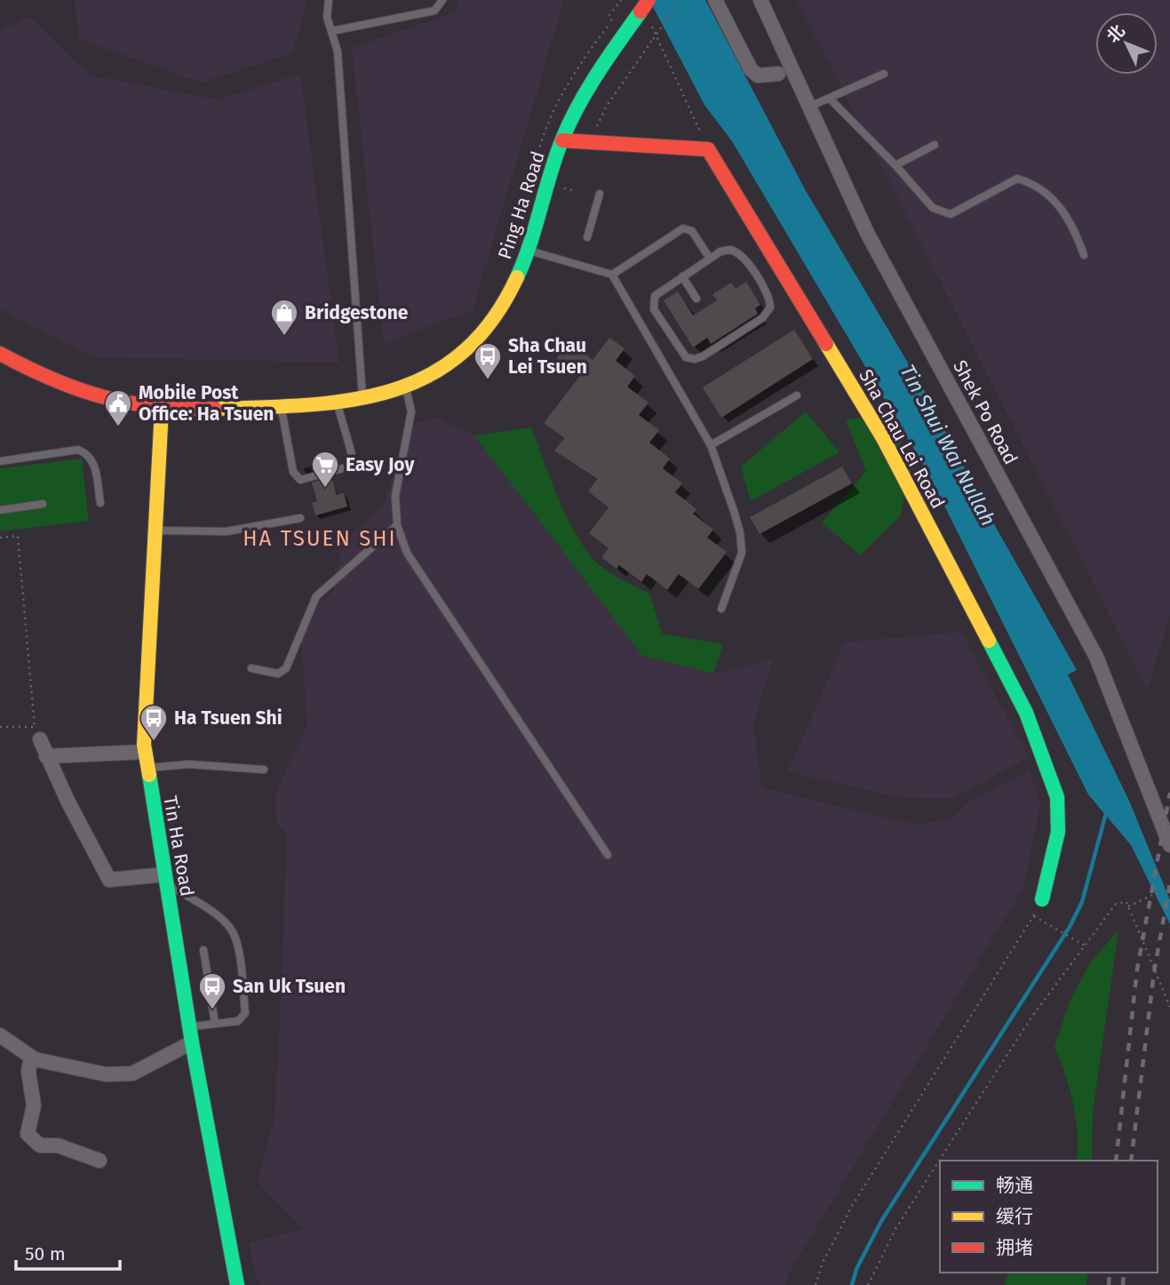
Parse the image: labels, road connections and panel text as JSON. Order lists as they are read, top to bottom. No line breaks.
{"streets":{"street":["Ping Ha Road","Shek Po Road","Sha Chau Lei Road","Tin Ha Road"]},"crossings":[["Ping Ha Road","Tin Ha Road"]],"districts":["HA TSUEN SHI"],"water":["Tin Shui Wai Nullah"],"places":{"shop":["Bridgestone"],"bus stop":["Sha Chau Lei Tsuen","Ha Tsuen Shi","San Uk Tsuen"],"public building":["Mobile Post Office: Ha Tsuen"],"supermarket":["Easy Joy"]},"legend":["畅通","缓行","拥堵"],"scale_bar":"50 m","north":"top left"}
